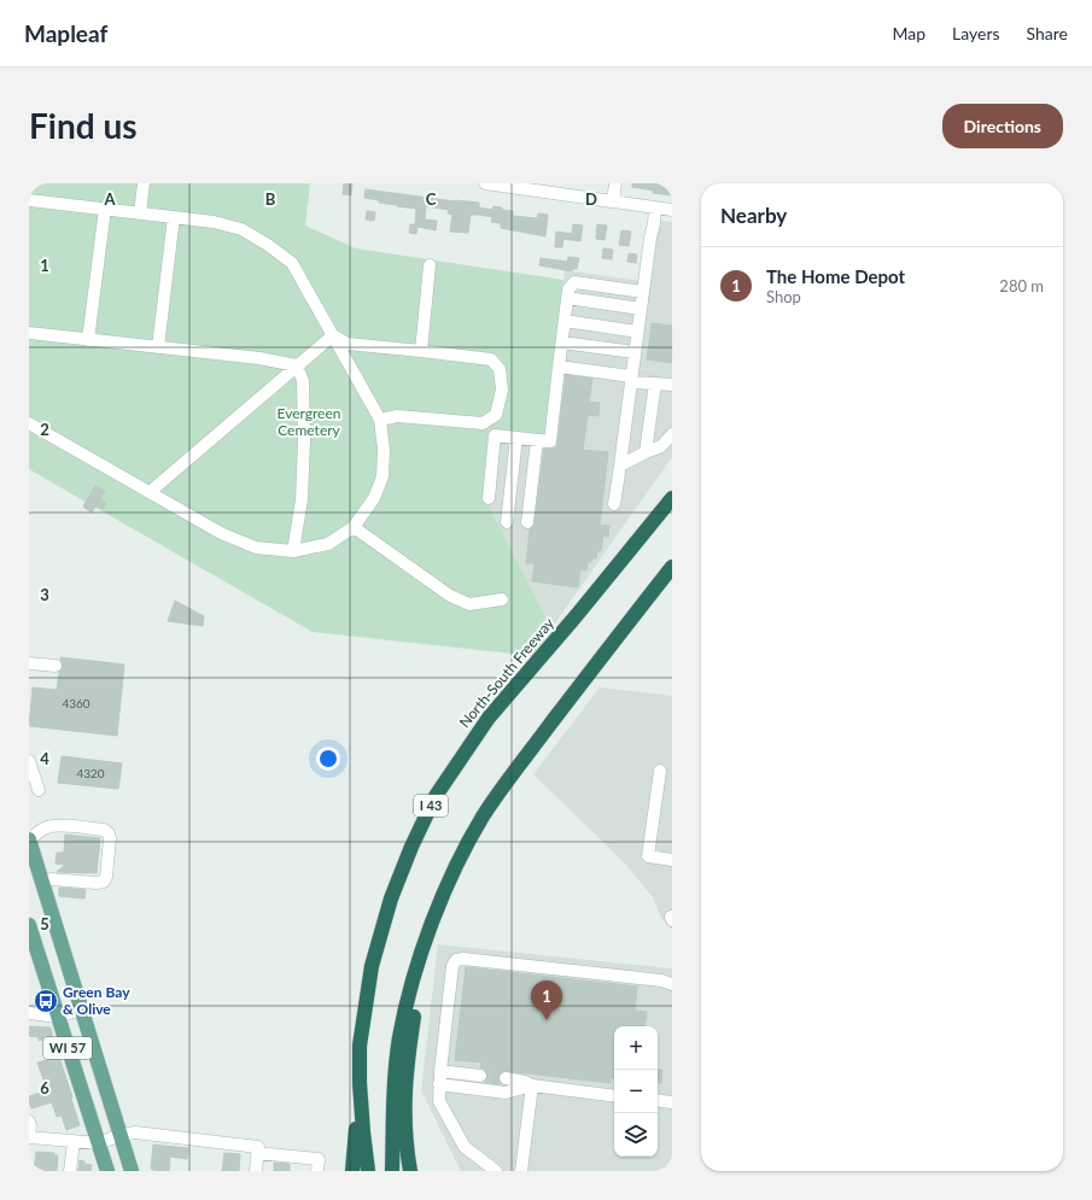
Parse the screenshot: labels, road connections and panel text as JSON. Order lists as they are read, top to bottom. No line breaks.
{"streets":{"highway":["North-South Freeway","I 43"],"main road":["WI 57"]},"parks":["Evergreen Cemetery"],"places":{"bus stop":["Green Bay & Olive"]},"house_numbers":["4360","4320"],"page":{"header":"Mapleaf","nav":["Map","Layers","Share"],"buttons":"Directions","title":"Find us","heading":"Nearby","list":[{"mark":"1","name":"The Home Depot","note":"Shop","value":"280 m"}],"pins":"1","map_buttons":["+","−"]},"grid":{"columns":["A","B","C","D"],"rows":["1","2","3","4","5","6"]}}
